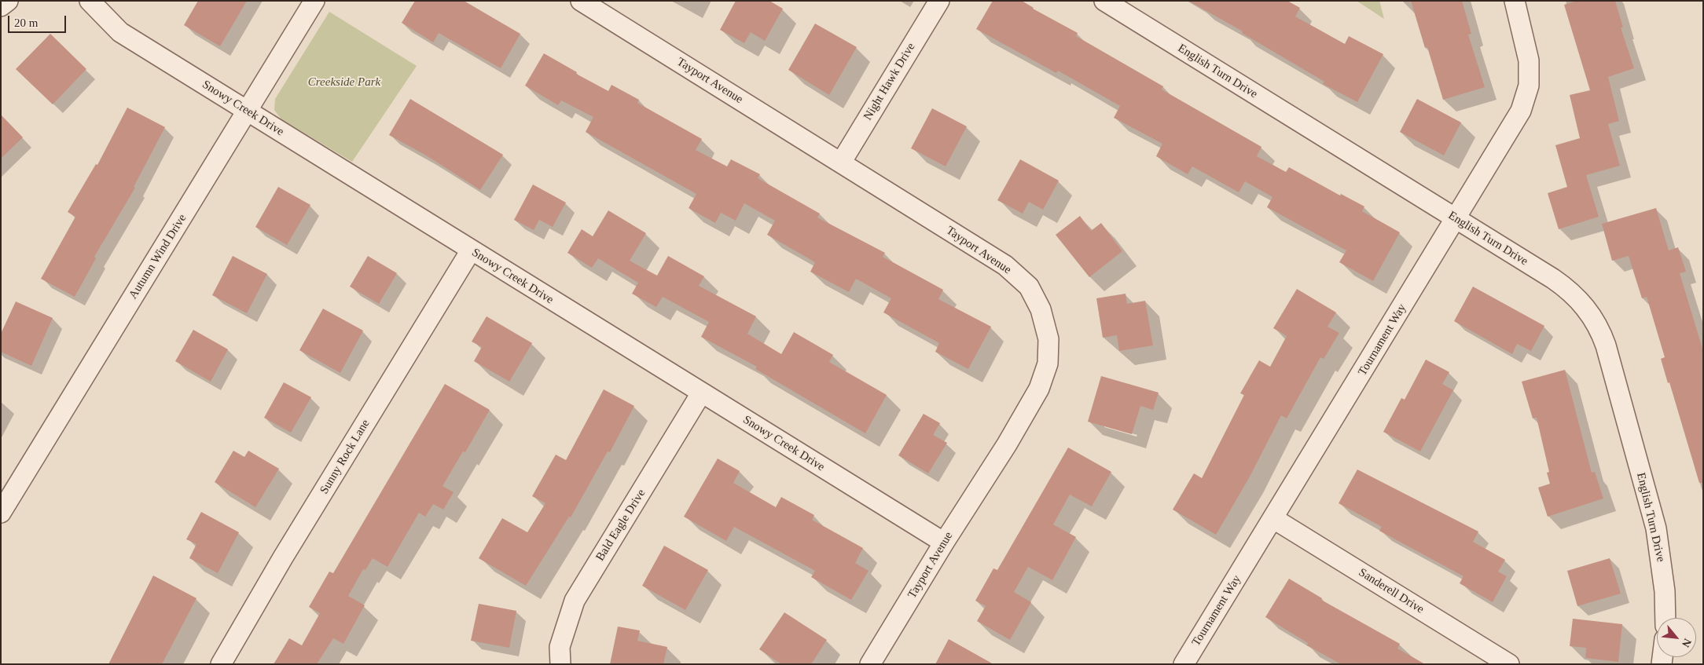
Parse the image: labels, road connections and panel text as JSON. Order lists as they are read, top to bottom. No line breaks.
{"streets":{"street":["English Turn Drive","Tayport Avenue","Night Hawk Drive","Snowy Creek Drive","Autumn Wind Drive","Tournament Way","Sunny Rock Lane","Bald Eagle Drive","Sanderell Drive"]},"crossings":[["English Turn Drive","Tournament Way"],["Tayport Avenue","Night Hawk Drive"],["Tayport Avenue","Snowy Creek Drive"],["Snowy Creek Drive","Autumn Wind Drive"],["Snowy Creek Drive","Sunny Rock Lane"],["Snowy Creek Drive","Bald Eagle Drive"],["Tournament Way","Sanderell Drive"]],"parks":["Creekside Park"],"scale_bar":"20 m","north":"bottom right"}
